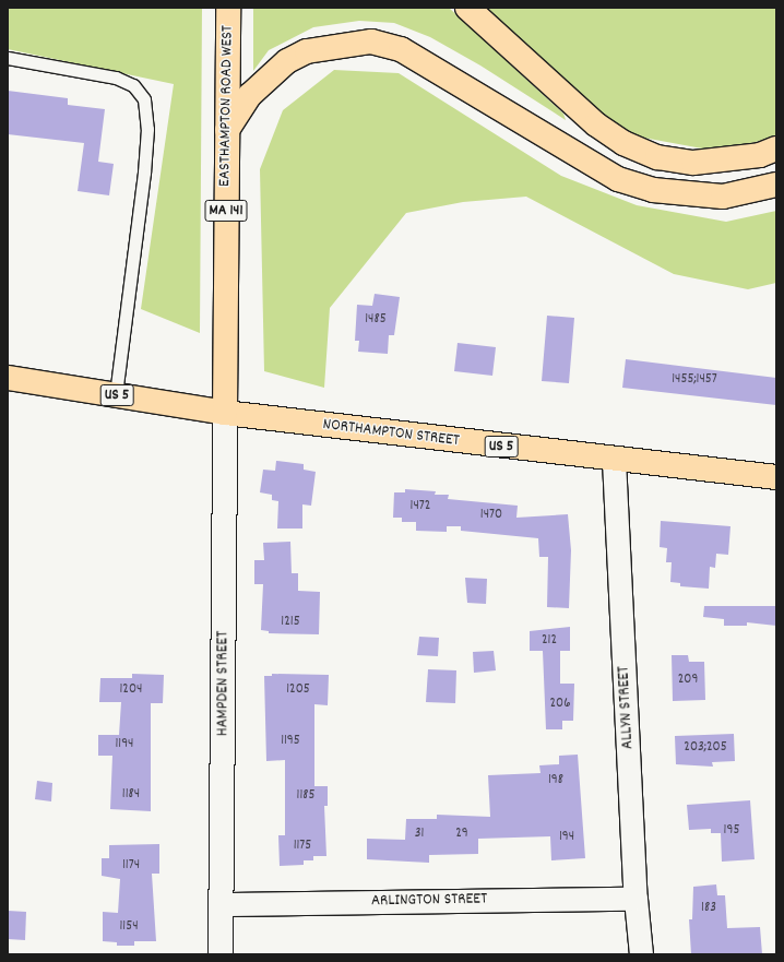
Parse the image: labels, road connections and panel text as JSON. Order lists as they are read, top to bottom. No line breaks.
{"streets":{"main road":["EASTHAMPTON ROAD WEST","MA 141","US 5","NORTHAMPTON STREET","HAMPDEN STREET"],"street":["ALLYN STREET","ARLINGTON STREET"]},"crossings":[["EASTHAMPTON ROAD WEST","NORTHAMPTON STREET"],["EASTHAMPTON ROAD WEST","HAMPDEN STREET"],["NORTHAMPTON STREET","HAMPDEN STREET"],["NORTHAMPTON STREET","ALLYN STREET"],["HAMPDEN STREET","ARLINGTON STREET"],["ALLYN STREET","ARLINGTON STREET"]],"house_numbers":["1485","1455;1457","1472","1470","1215","212","209","1204","1205","206","1195","1194","203;205","198","1184","1185","195","31","29","194","1175","1174","183","1154"]}
